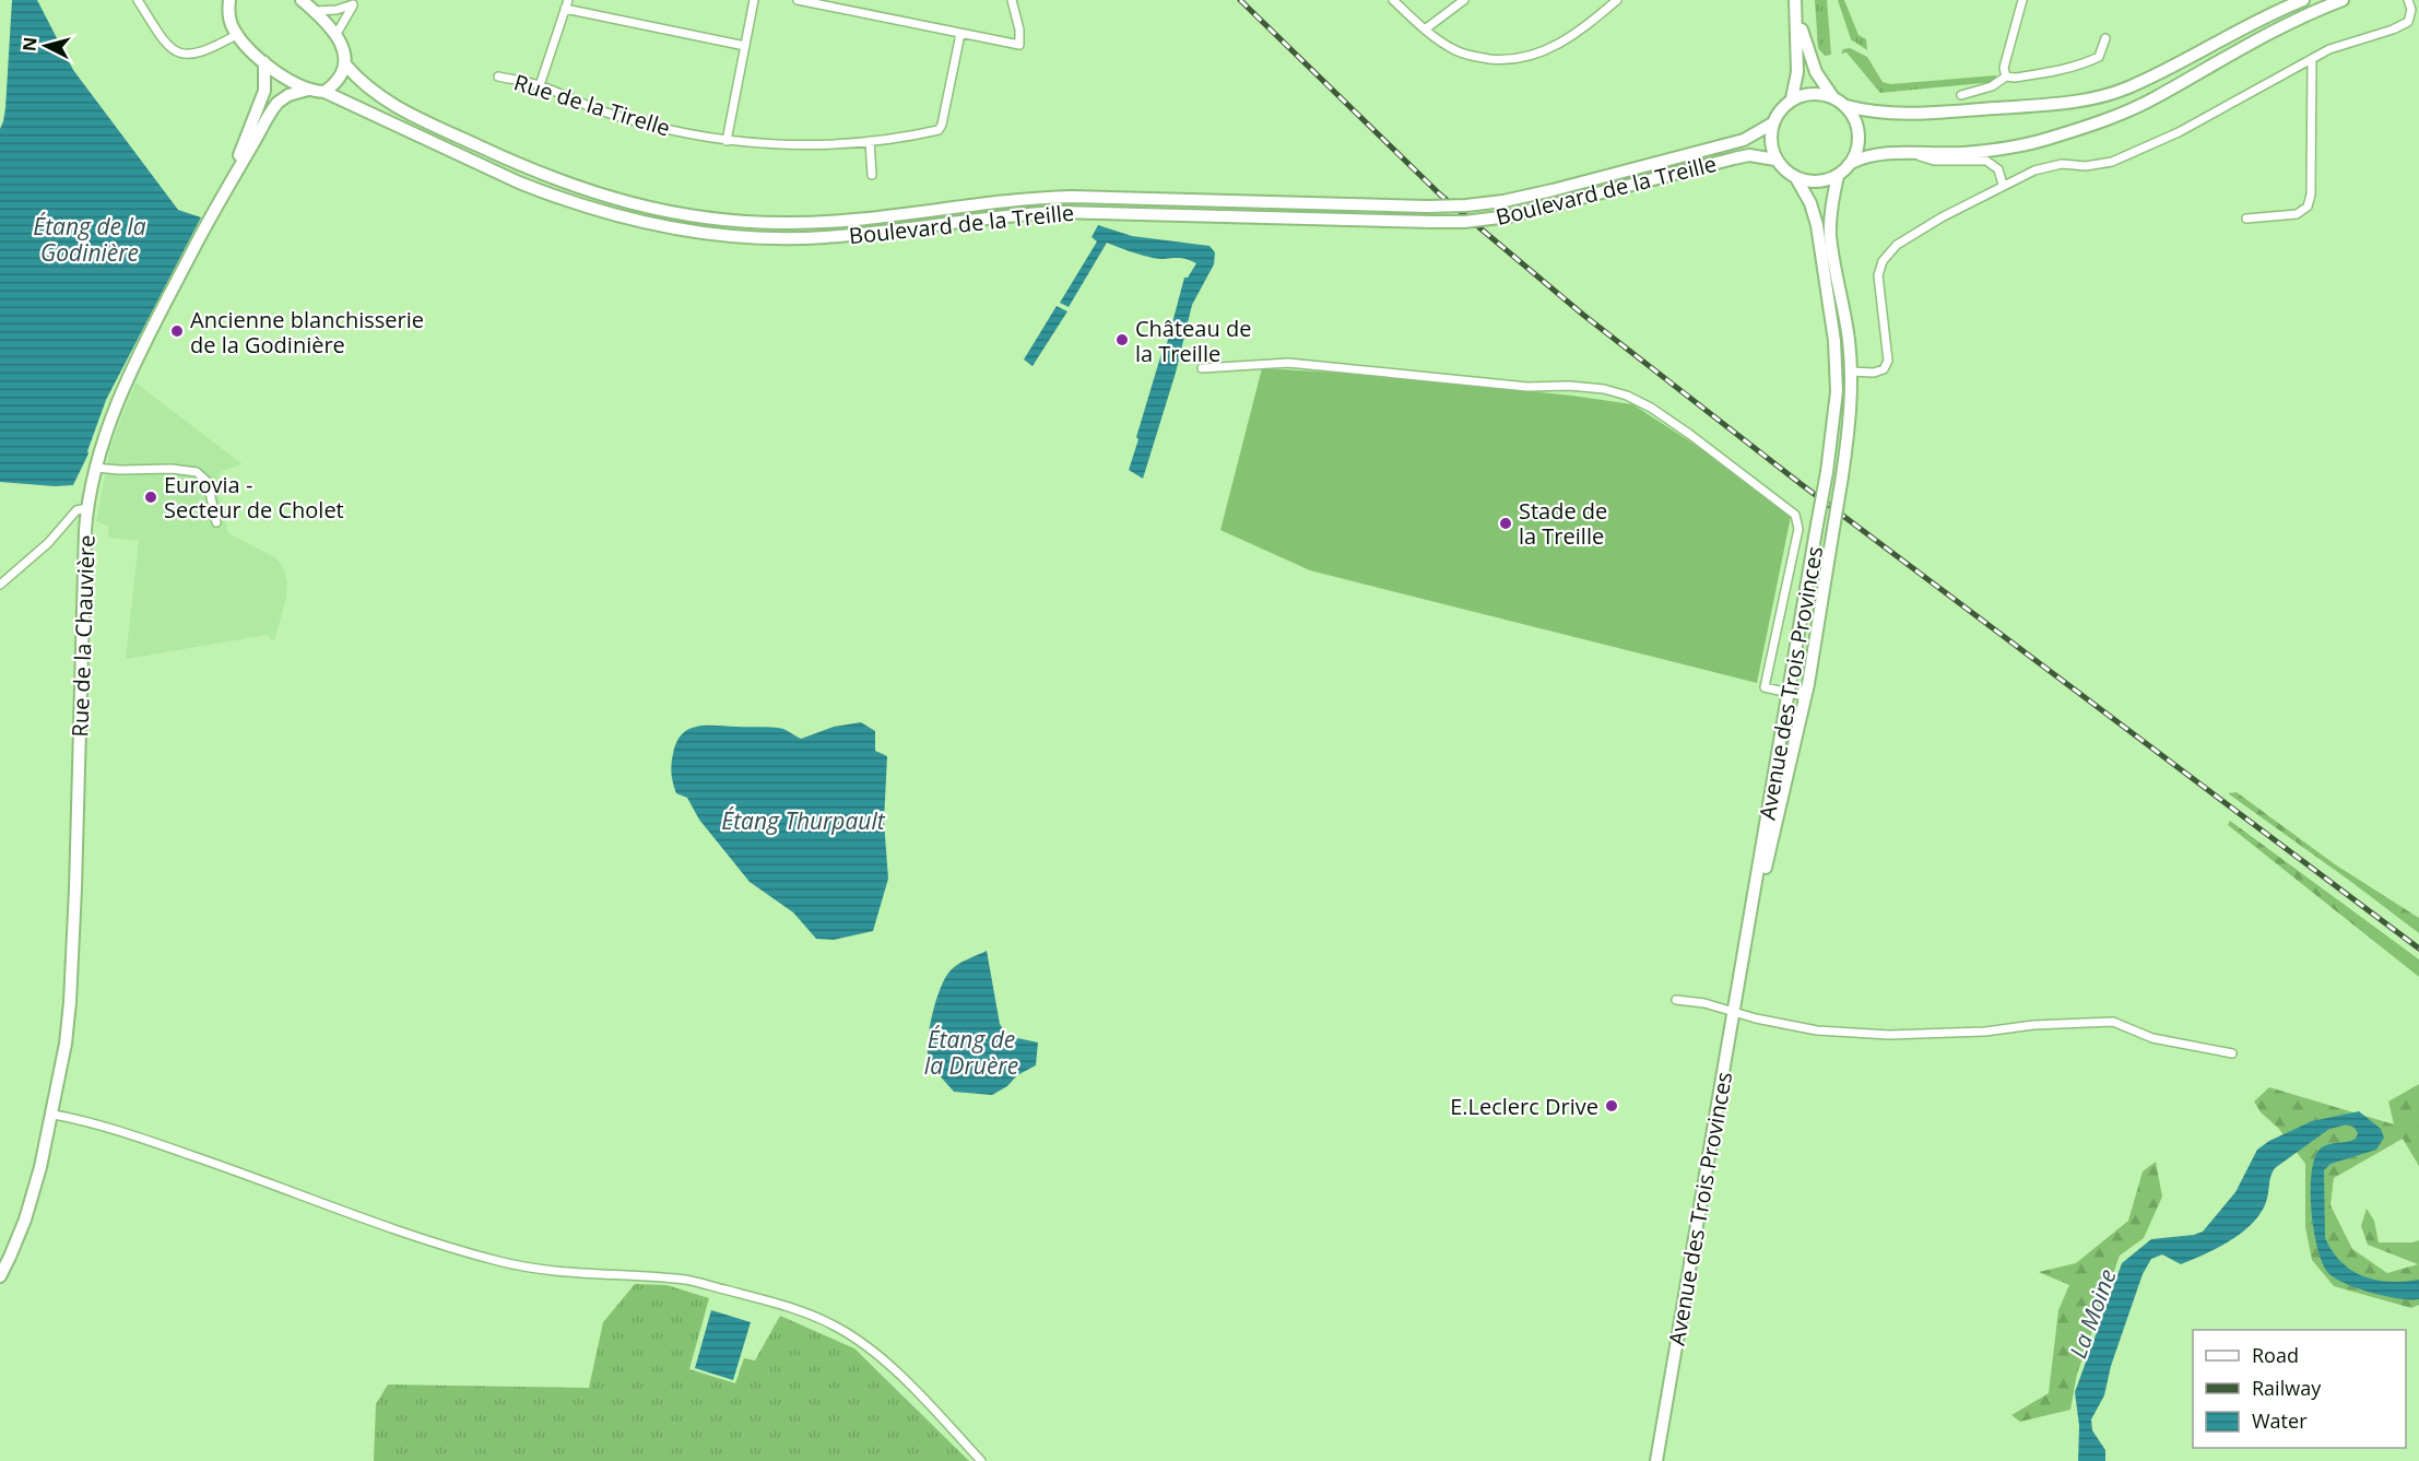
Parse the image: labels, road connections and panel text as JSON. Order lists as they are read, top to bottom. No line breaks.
{"streets":{"main road":["Boulevard de la Treille","Rue de la Chauvière","Avenue des Trois Provinces"],"street":["Rue de la Tirelle"]},"crossings":[["Boulevard de la Treille","Rue de la Chauvière"],["Boulevard de la Treille","Avenue des Trois Provinces"]],"water":["Étang de la Godinière","Étang Thurpault","Étang de la Druère","La Moine"],"places":["Ancienne blanchisserie de la Godinière","Château de la Treille","Eurovia - Secteur de Cholet","Stade de la Treille","E.Leclerc Drive"],"legend":["Road","Railway","Water"],"north":"left"}
